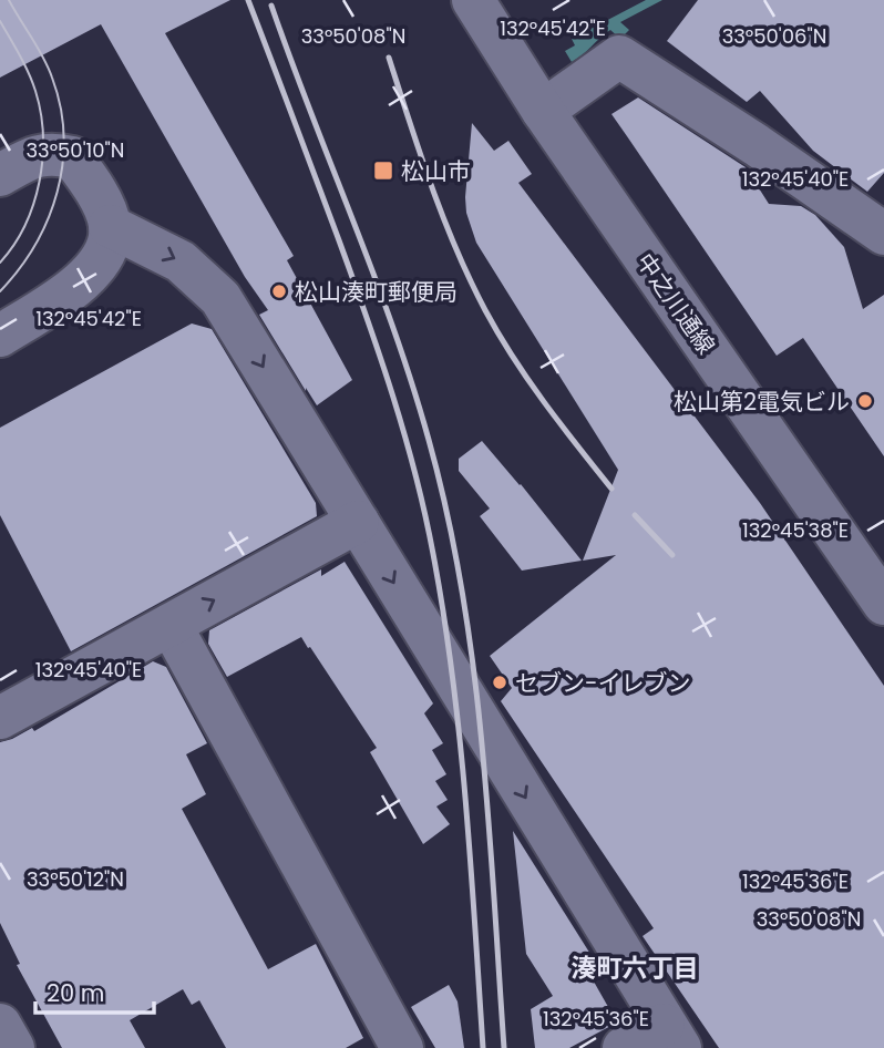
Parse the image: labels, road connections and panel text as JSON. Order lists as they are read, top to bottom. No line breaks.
{"streets":{"street":["中之川通線"]},"districts":["湊町六丁目"],"places":{"transit":["松山市"],"other":["松山湊町郵便局","松山第2電気ビル","セブン-イレブン"]},"scale_bar":"20 m","coordinates":["132°45'42\"E","33°50'08\"N","33°50'06\"N","33°50'10\"N","132°45'40\"E","132°45'38\"E","33°50'12\"N","132°45'36\"E"]}
